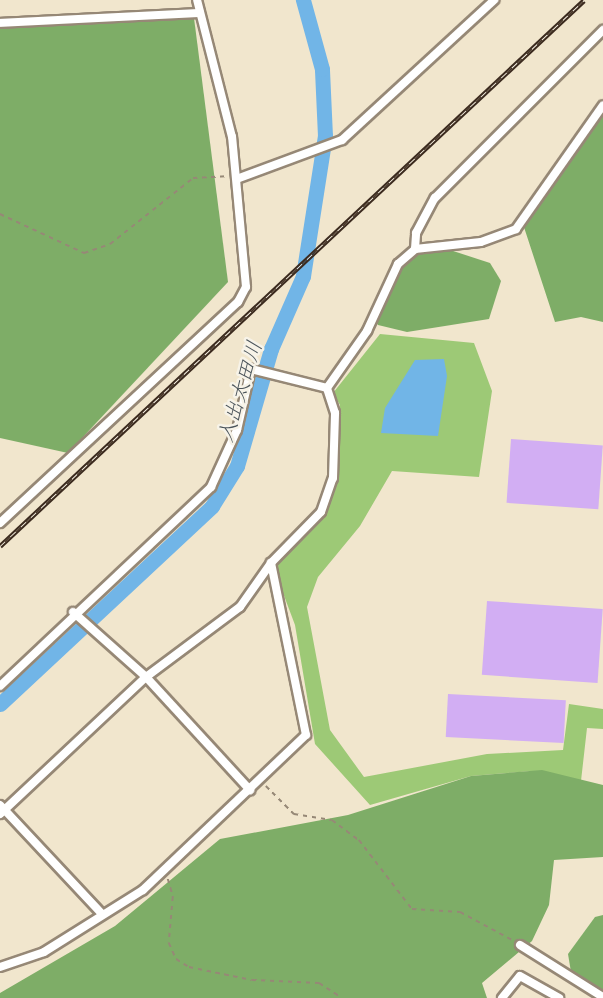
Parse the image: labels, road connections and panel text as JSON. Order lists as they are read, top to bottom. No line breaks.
{"water":["入出太田川"]}
